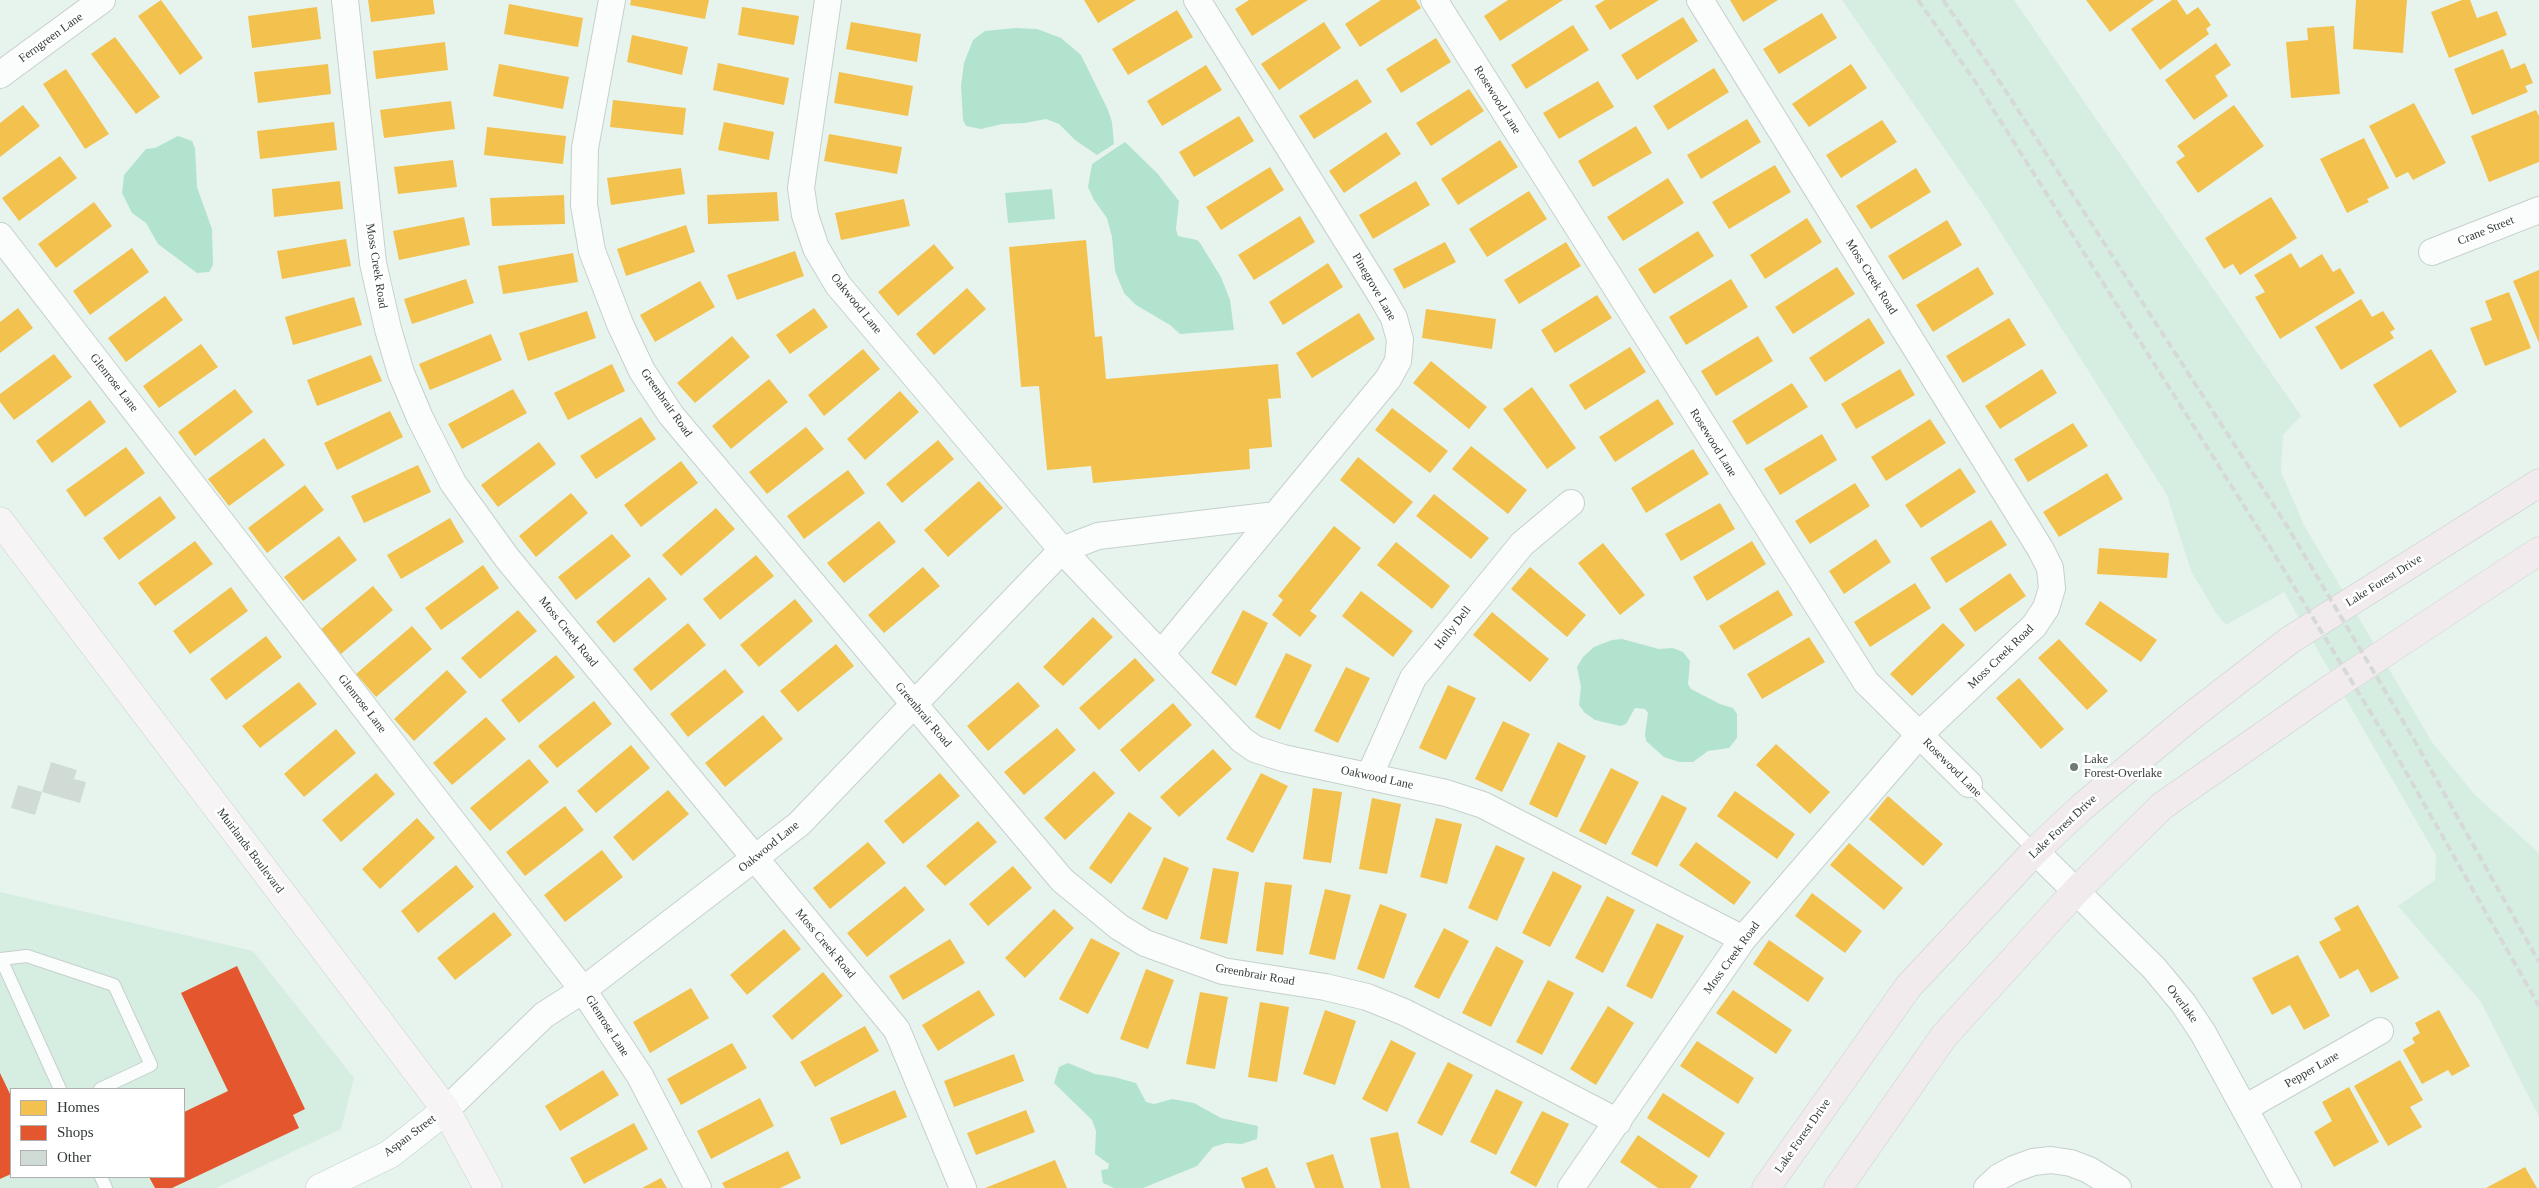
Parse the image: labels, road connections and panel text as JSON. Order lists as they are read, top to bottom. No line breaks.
{"streets":{"main road":["Lake Forest Drive","Muirlands Boulevard"],"street":["Ferngreen Lane","Rosewood Lane","Crane Street","Moss Creek Road","Pinegrove Lane","Oakwood Lane","Glenrose Lane","Greenbrair Road","Holly Dell","Overlake","Pepper Lane","Aspan Street"]},"crossings":[["Rosewood Lane","Moss Creek Road"],["Rosewood Lane","Lake Forest Drive"],["Rosewood Lane","Overlake"],["Moss Creek Road","Oakwood Lane"],["Moss Creek Road","Greenbrair Road"],["Pinegrove Lane","Oakwood Lane"],["Oakwood Lane","Glenrose Lane"],["Oakwood Lane","Greenbrair Road"],["Oakwood Lane","Holly Dell"],["Oakwood Lane","Muirlands Boulevard"],["Oakwood Lane","Aspan Street"],["Lake Forest Drive","Overlake"],["Muirlands Boulevard","Aspan Street"],["Overlake","Pepper Lane"]],"places":["Lake Forest-Overlake"],"legend":["Homes","Shops","Other"]}
